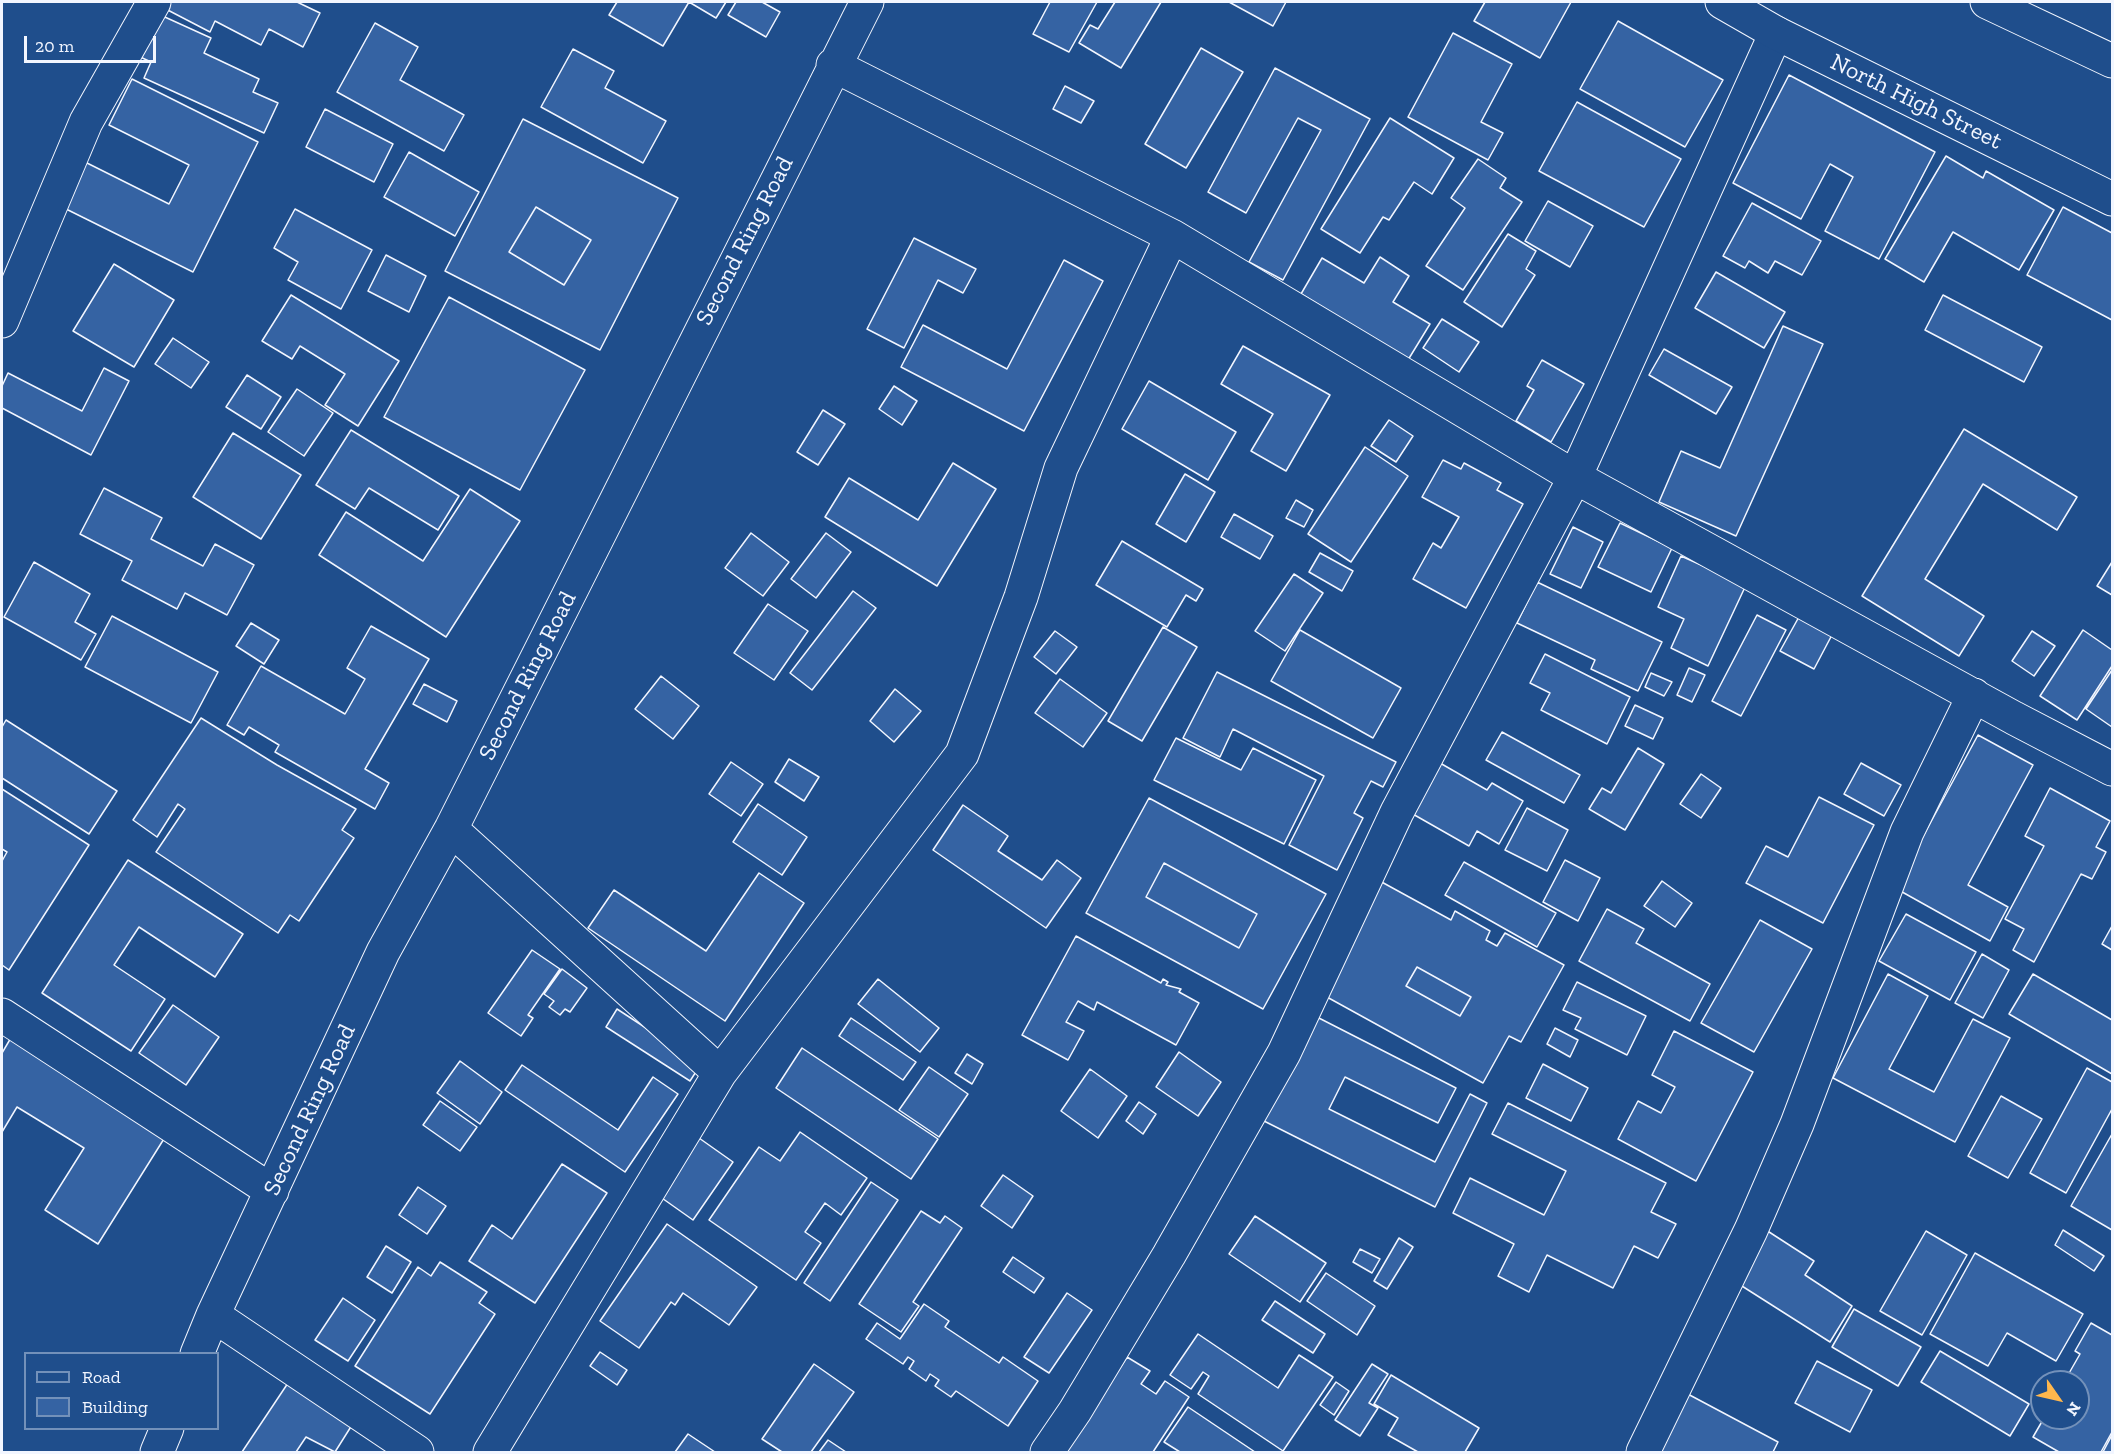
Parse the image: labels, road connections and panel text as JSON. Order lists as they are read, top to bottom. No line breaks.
{"streets":{"main road":["North High Street","Second Ring Road"]},"legend":["Road","Building"],"scale_bar":"20 m","north":"bottom right"}
